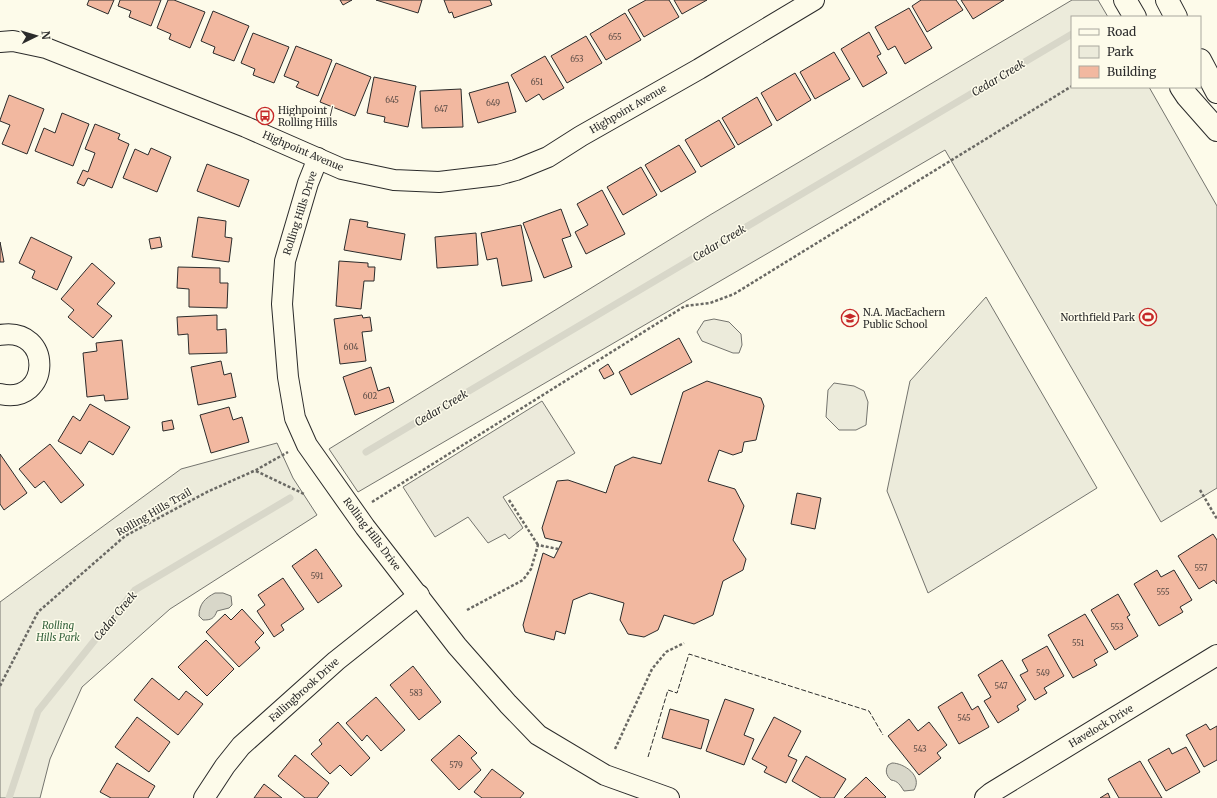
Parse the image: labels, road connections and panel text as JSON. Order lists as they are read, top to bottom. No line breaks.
{"streets":{"street":["Highpoint Avenue","Rolling Hills Drive","Fallingbrook Drive","Havelock Drive"],"path":["Rolling Hills Trail"]},"crossings":[["Highpoint Avenue","Rolling Hills Drive"],["Rolling Hills Drive","Rolling Hills Trail"],["Rolling Hills Drive","Fallingbrook Drive"]],"water":["Cedar Creek"],"parks":["Rolling Hills Park"],"places":{"bus stop":["Highpoint / Rolling Hills"],"sports":["Northfield Park"],"school or university":["N.A. MacEachern Public School"]},"house_numbers":["655","653","651","645","649","647","604","602","557","591","555","553","551","549","547","583","545","543","579"],"legend":["Road","Park","Building"],"north":"right"}
